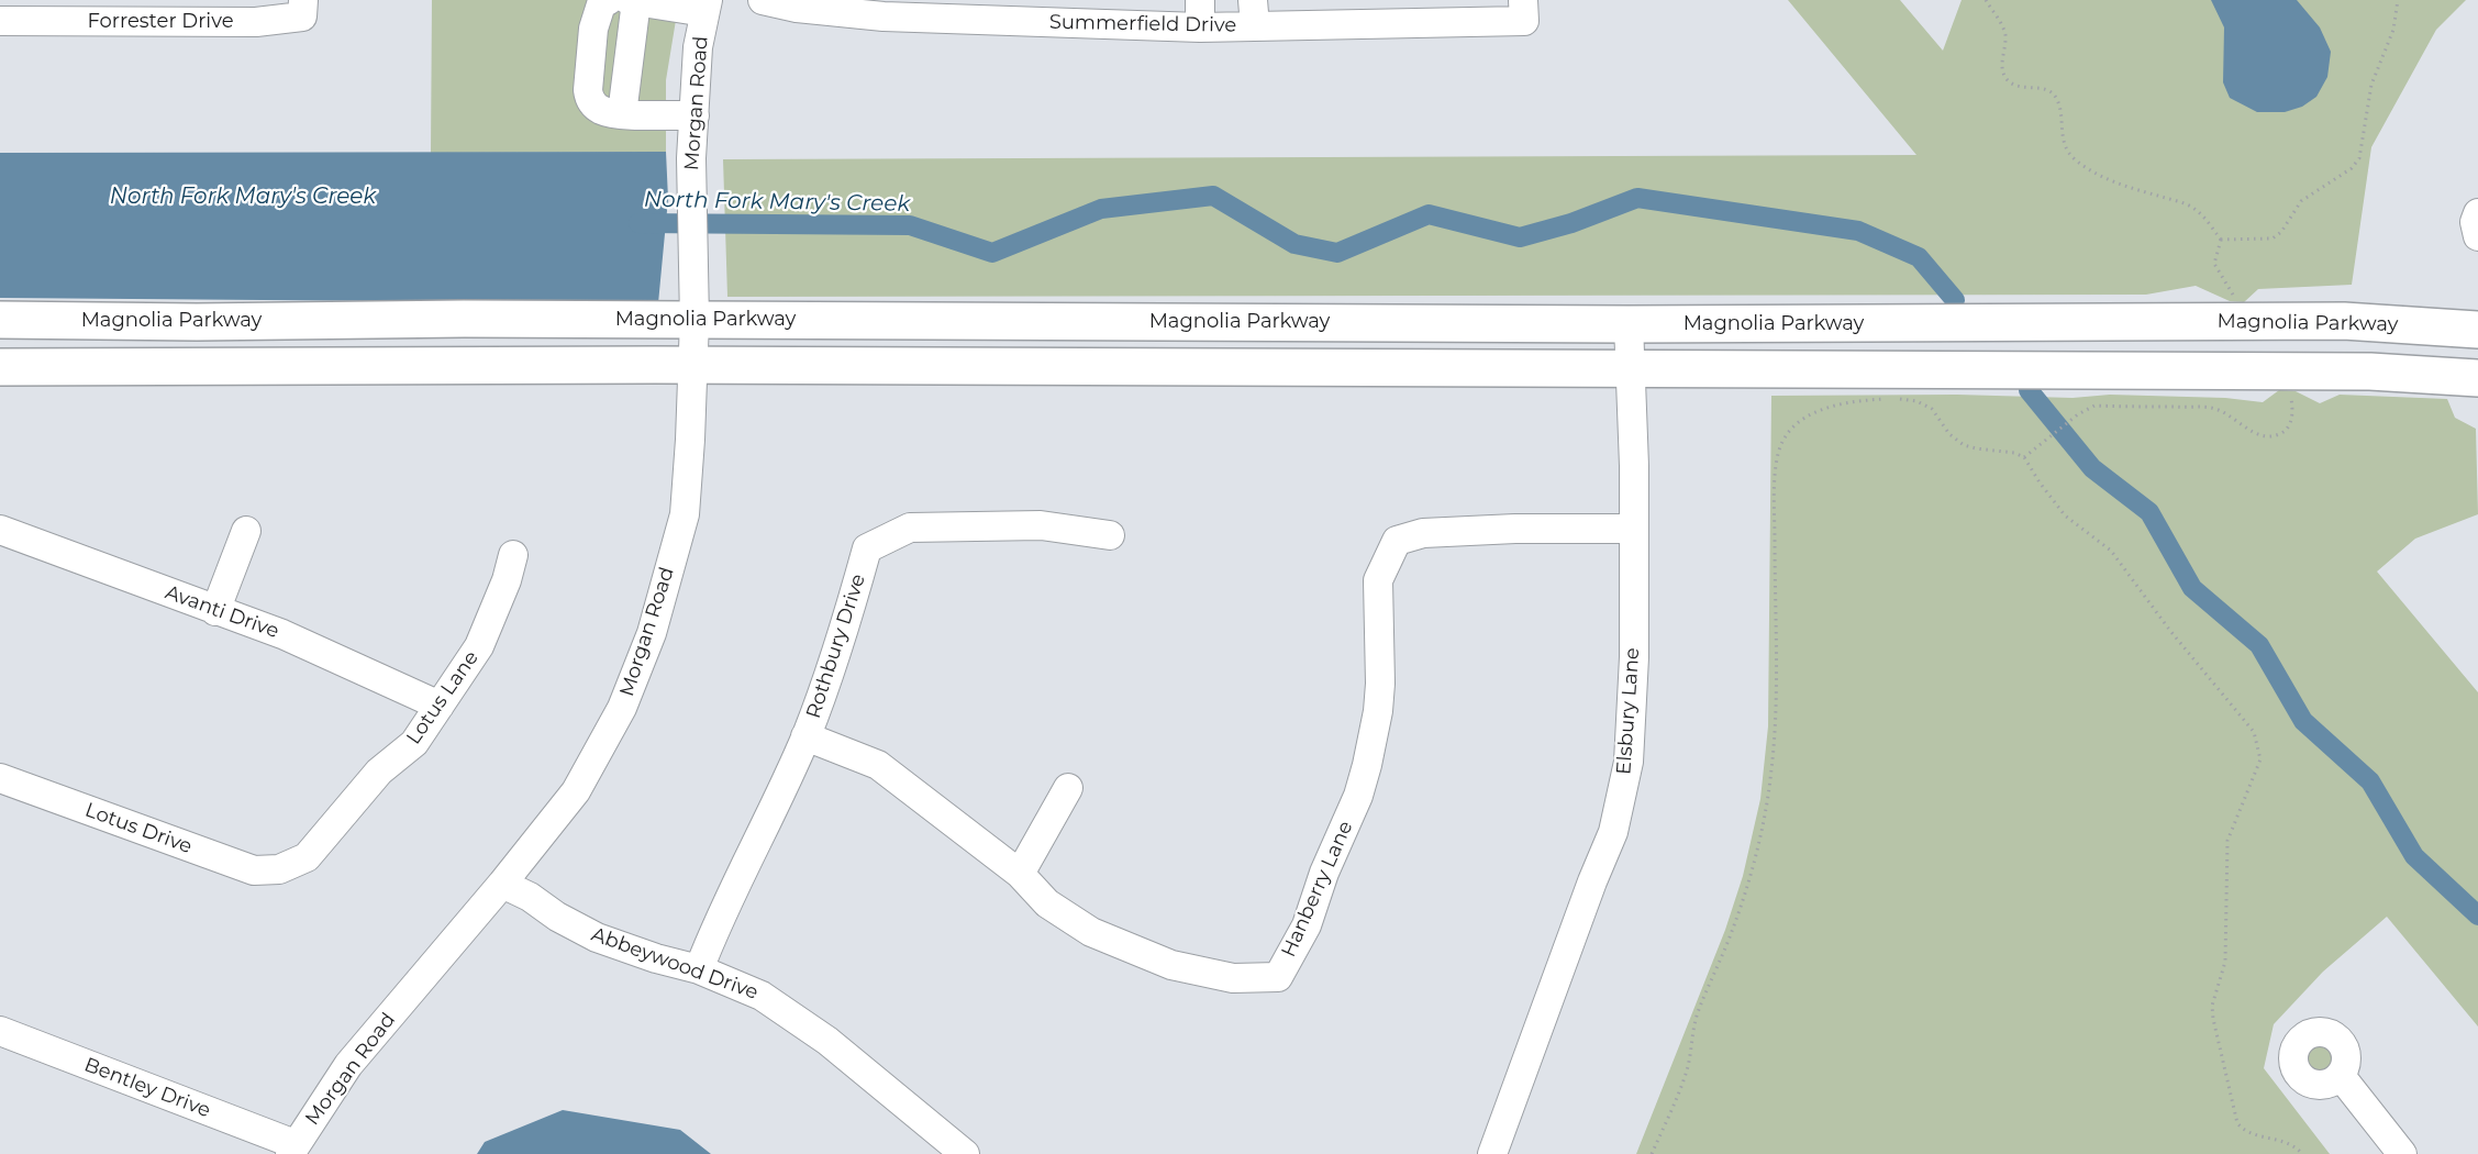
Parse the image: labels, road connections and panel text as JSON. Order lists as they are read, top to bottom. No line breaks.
{"streets":{"main road":["Magnolia Parkway"],"street":["Forrester Drive","Summerfield Drive","Morgan Road","Avanti Drive","Rothbury Drive","Lotus Lane","Elsbury Lane","Lotus Drive","Hanberry Lane","Abbeywood Drive","Bentley Drive"]},"crossings":[["Morgan Road","Magnolia Parkway"],["Morgan Road","Abbeywood Drive"],["Morgan Road","Bentley Drive"],["Magnolia Parkway","Elsbury Lane"],["Avanti Drive","Lotus Lane"],["Rothbury Drive","Hanberry Lane"],["Rothbury Drive","Abbeywood Drive"],["Lotus Lane","Lotus Drive"],["Elsbury Lane","Hanberry Lane"]],"water":["North Fork Mary's Creek"]}
